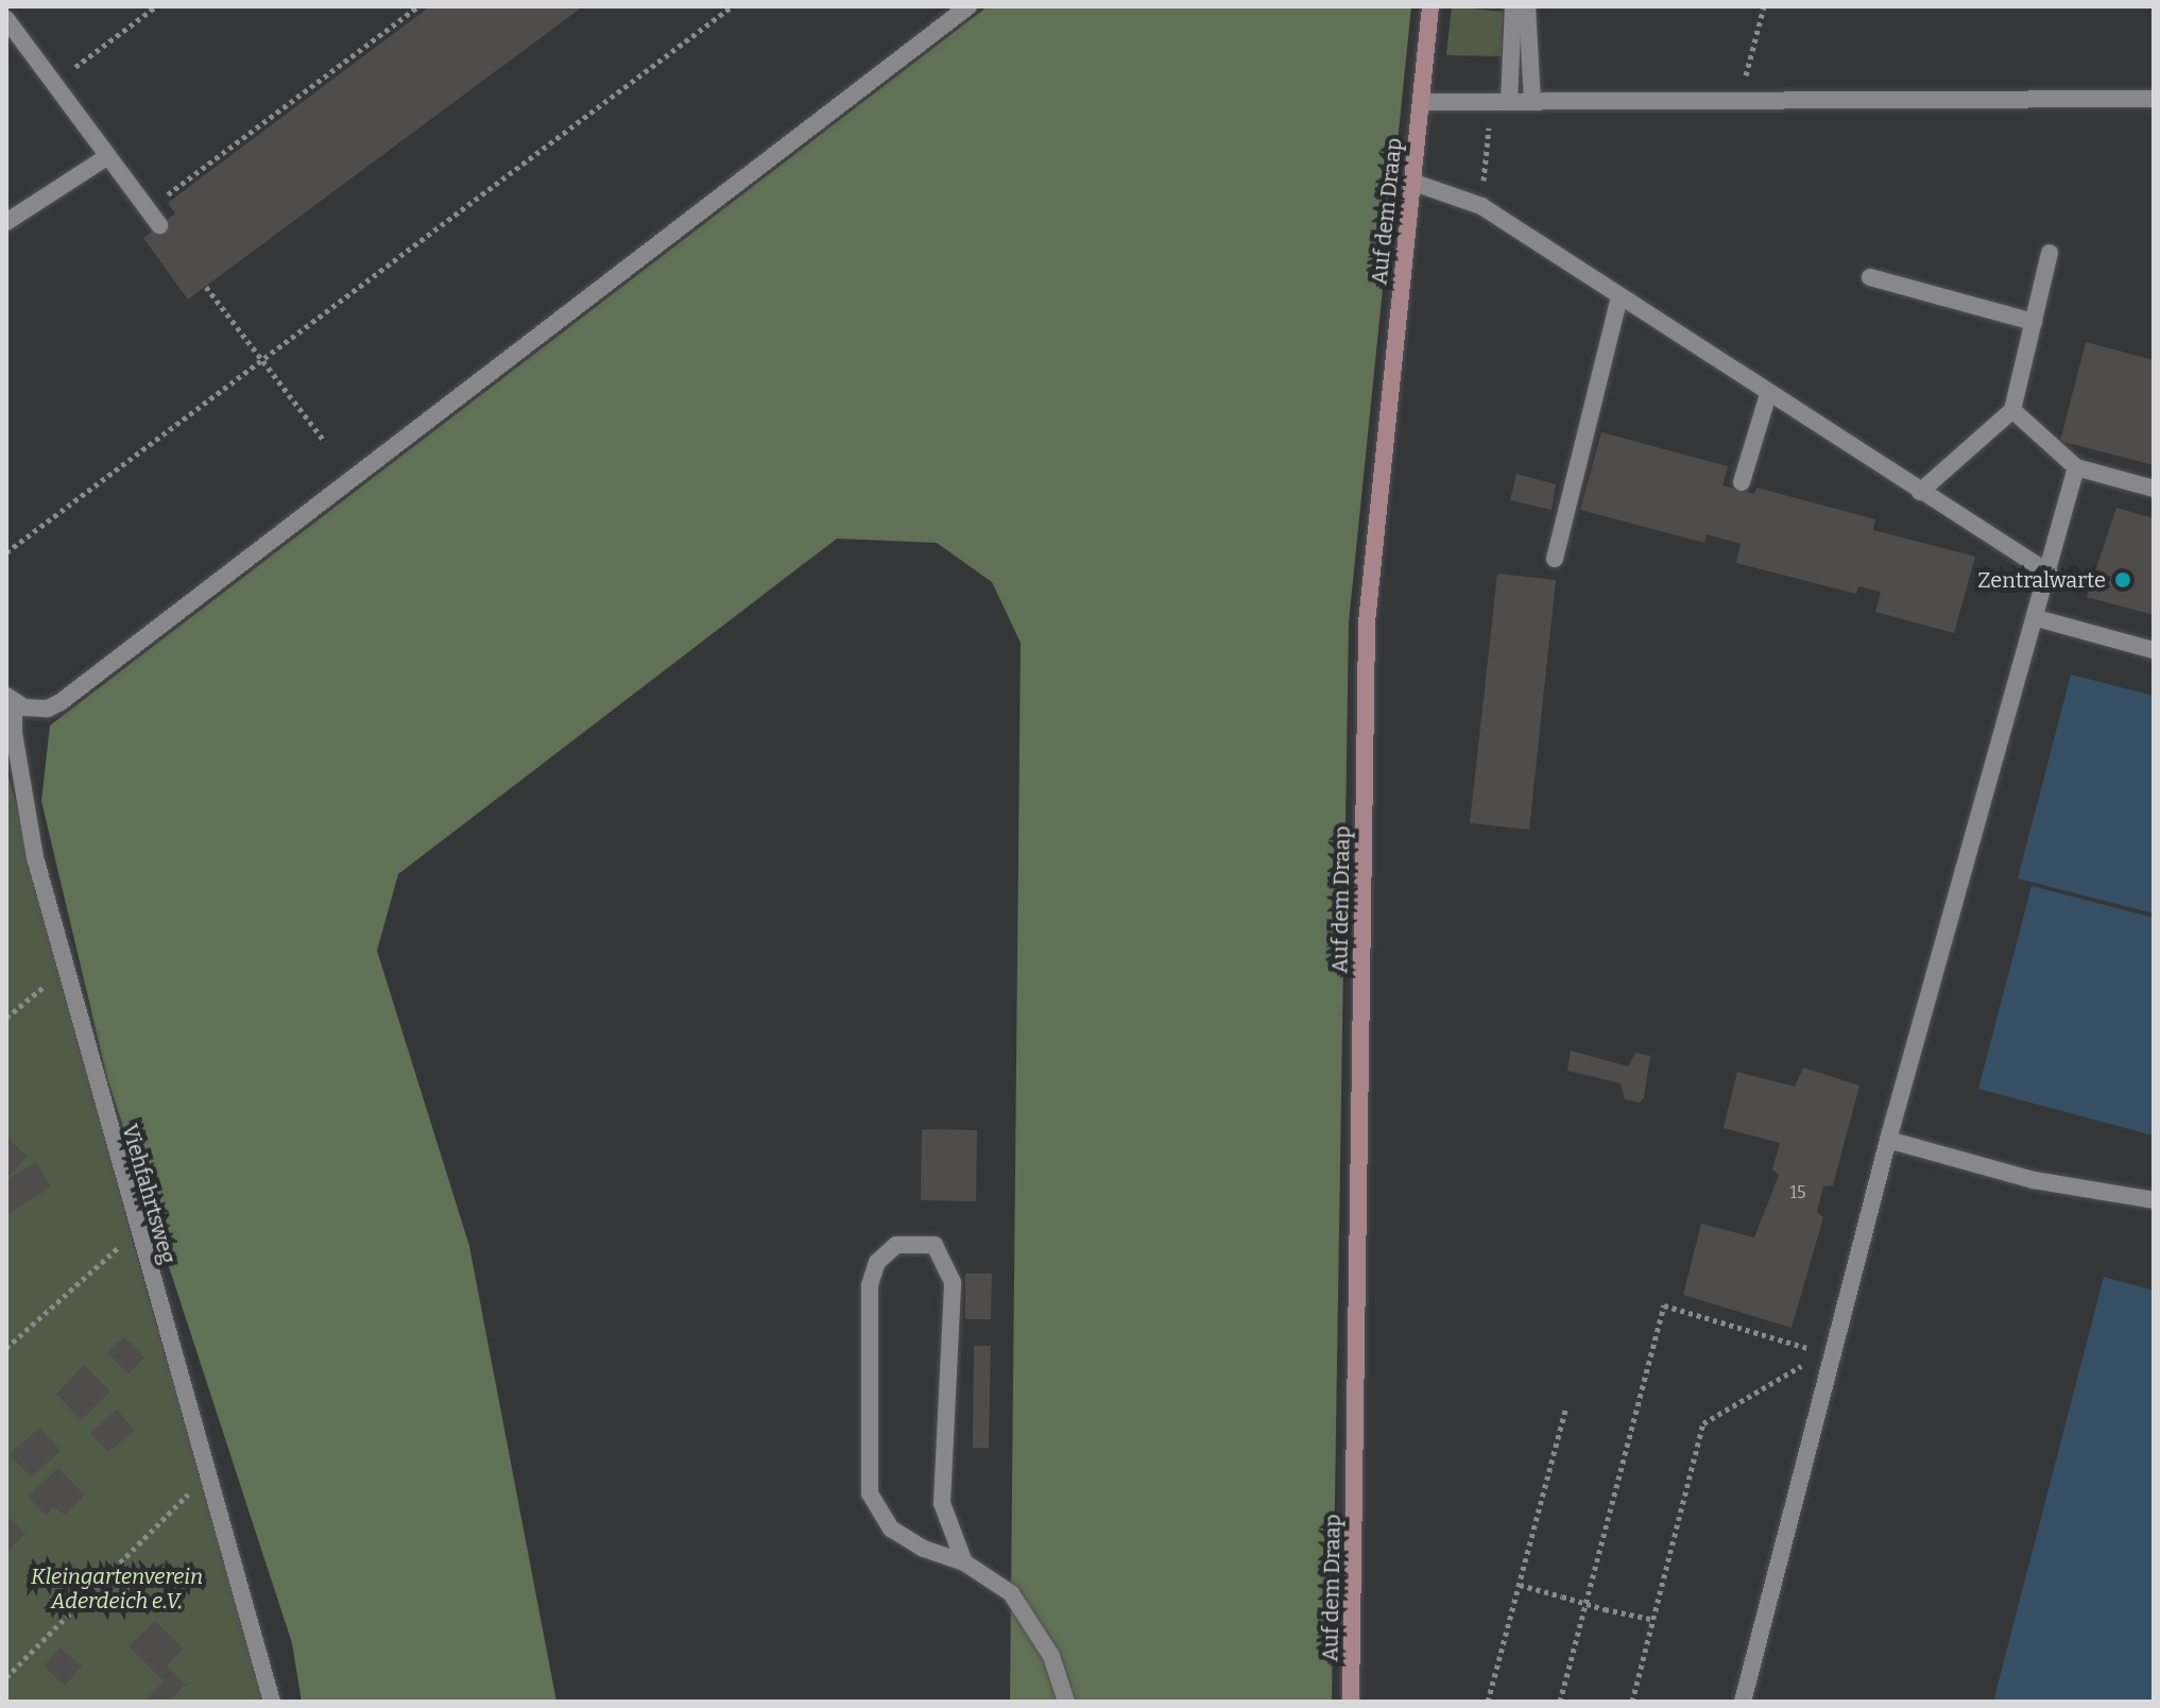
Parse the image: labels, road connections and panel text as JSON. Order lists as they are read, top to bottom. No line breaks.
{"streets":{"street":["Auf dem Draap","Viehfahrtsweg"]},"parks":["Kleingartenverein Aderdeich e.V."],"places":["Zentralwarte"],"house_numbers":["15"]}
